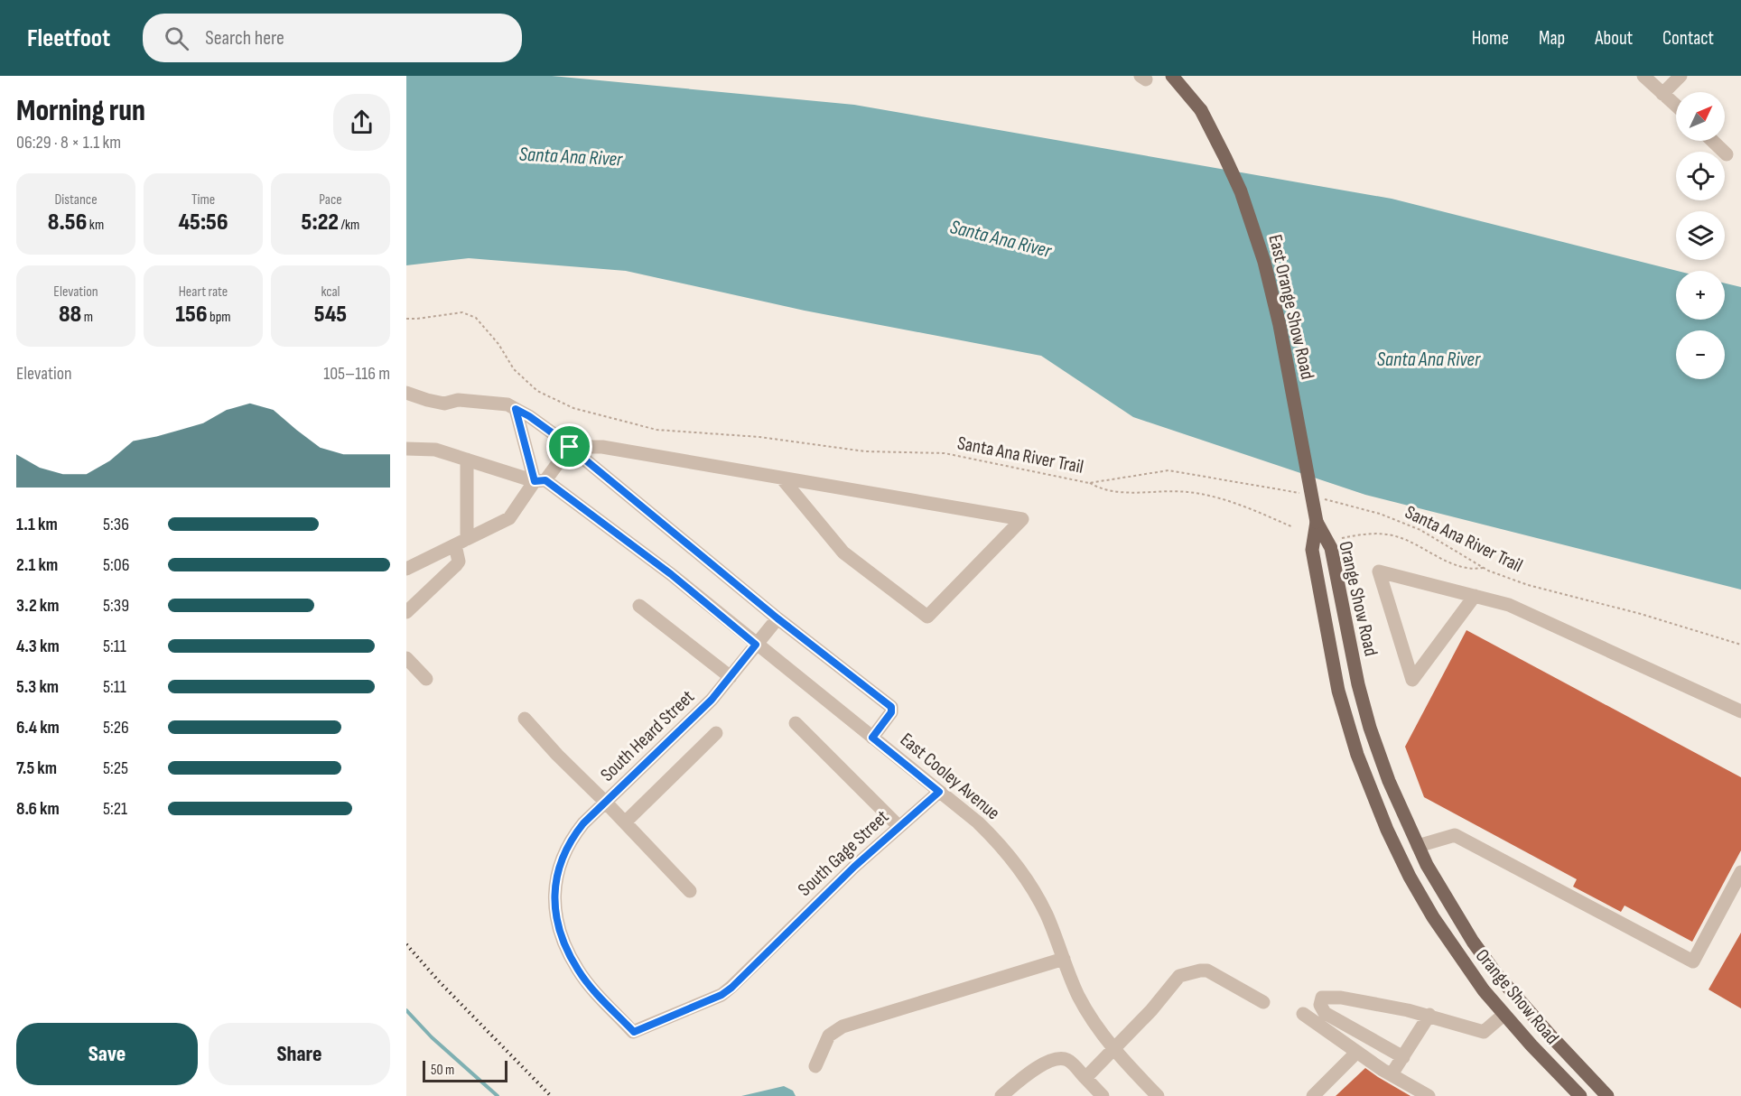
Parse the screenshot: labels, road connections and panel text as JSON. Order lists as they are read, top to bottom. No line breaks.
{"streets":{"main road":["East Orange Show Road","Orange Show Road"],"street":["South Heard Street","East Cooley Avenue","South Gage Street"],"path":["Santa Ana River Trail"]},"crossings":[["East Orange Show Road","Orange Show Road"],["South Heard Street","East Cooley Avenue"],["South Heard Street","South Gage Street"],["East Cooley Avenue","South Gage Street"]],"water":["Santa Ana River"],"scale_bar":"50 m","north":"top right","page":{"header":"Fleetfoot","search":"Search here","nav":["Home","Map","About","Contact"],"heading":["Morning run","06:29 · 8 × 1.1 km"],"map_buttons":["+","−"],"stats":[["Distance","8.56 km"],["Time","45:56"],["Pace","5:22 /km"],["Elevation","88 m"],["Heart rate","156 bpm"],["kcal","545"]],"chart":["Elevation","105–116 m"],"list":[{"name":"1.1 km","note":"5:36"},{"name":"2.1 km","note":"5:06"},{"name":"3.2 km","note":"5:39"},{"name":"4.3 km","note":"5:11"},{"name":"5.3 km","note":"5:11"},{"name":"6.4 km","note":"5:26"},{"name":"7.5 km","note":"5:25"},{"name":"8.6 km","note":"5:21"}],"buttons":["Save","Share"],"scale":"50 m"}}
